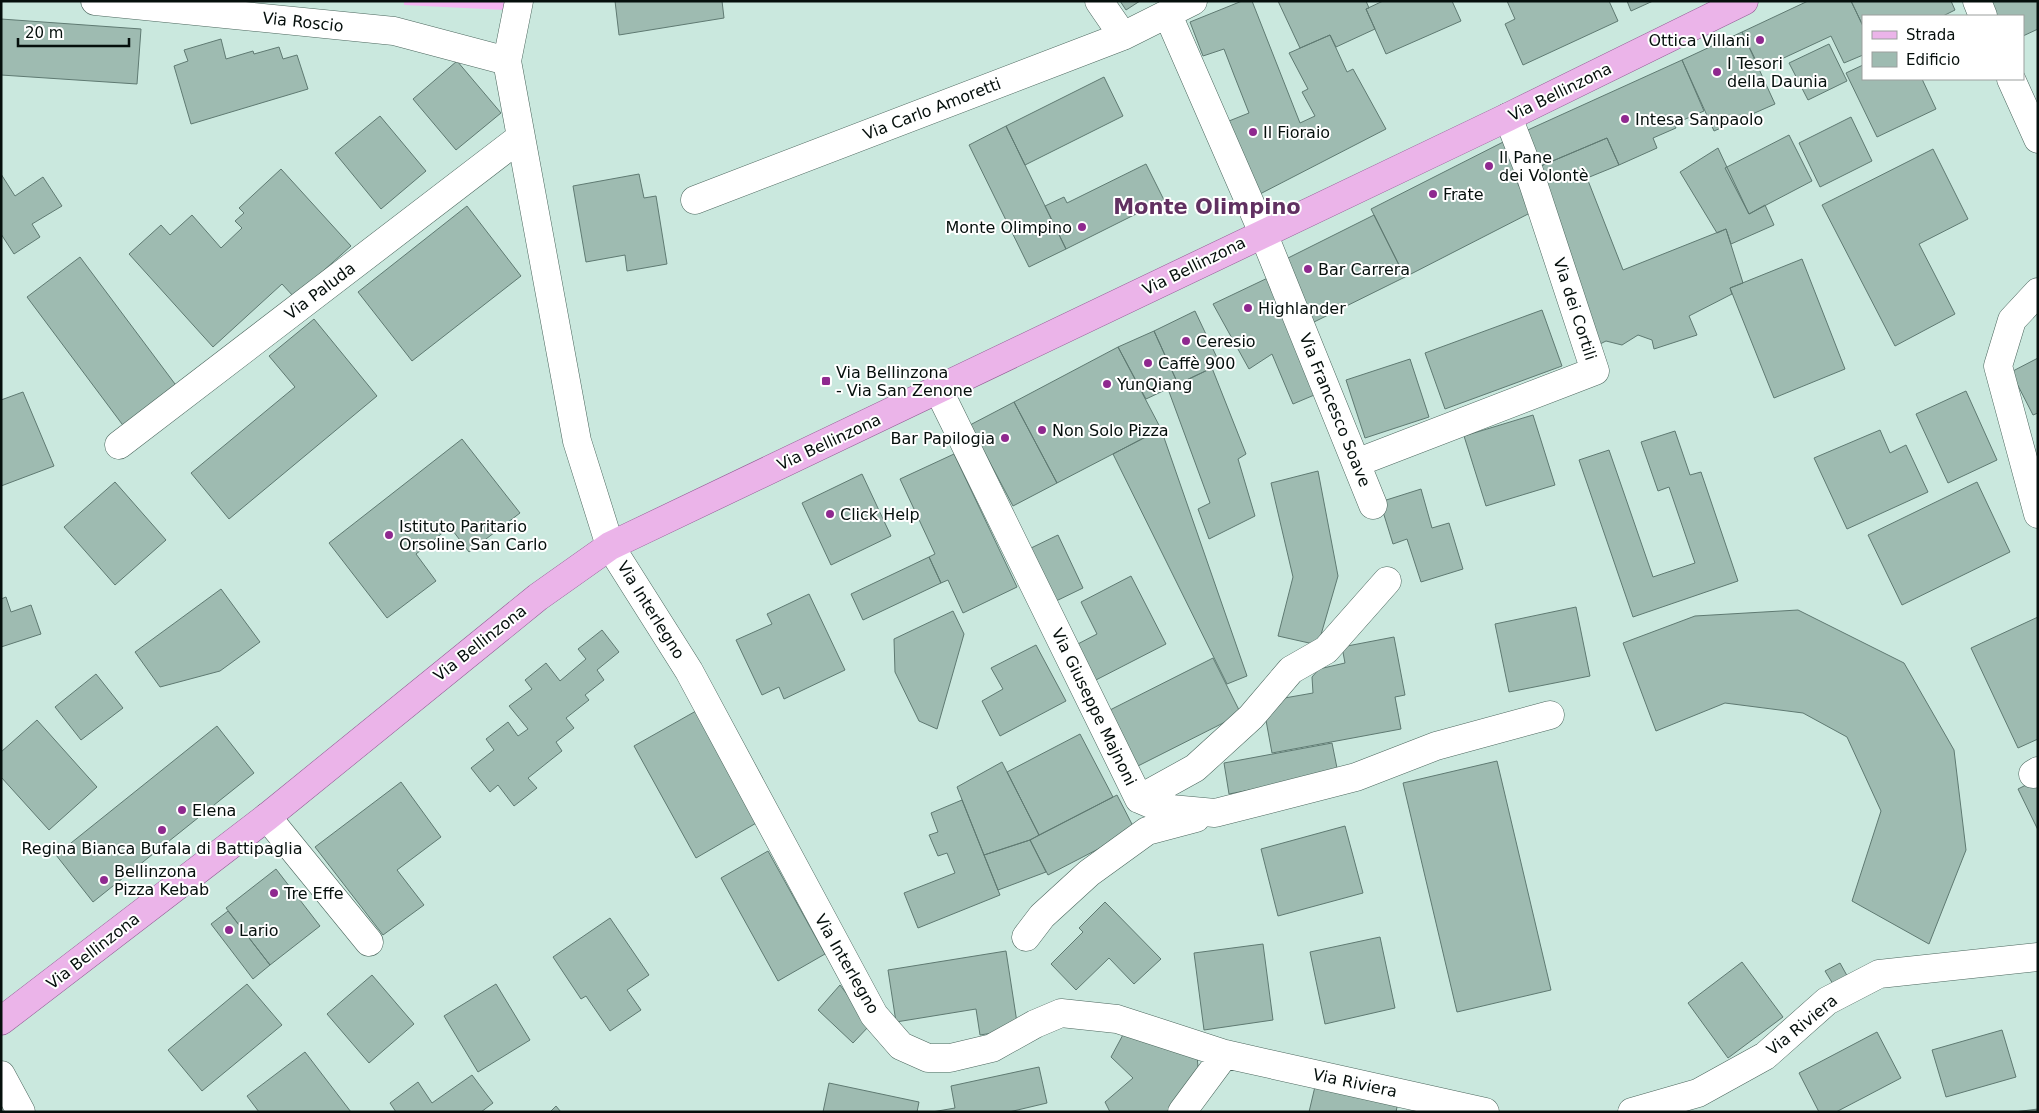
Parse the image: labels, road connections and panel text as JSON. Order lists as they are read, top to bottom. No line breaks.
{"streets":{"main road":["Via Bellinzona"],"street":["Via Roscio","Via Carlo Amoretti","Via Paluda","Via dei Cortili","Via Francesco Soave","Via Interlegno","Via Giuseppe Majnoni","Via Riviera"]},"crossings":[["Via Bellinzona","Via dei Cortili"],["Via Bellinzona","Via Francesco Soave"],["Via Bellinzona","Via Interlegno"],["Via Bellinzona","Via Giuseppe Majnoni"],["Via dei Cortili","Via Francesco Soave"],["Via Interlegno","Via Riviera"]],"districts":["Monte Olimpino"],"places":{"other":["Ottica Villani","I Tesori della Daunia","Intesa Sanpaolo","Il Fioraio","Il Pane dei Volontè","Frate","Monte Olimpino","Bar Carrera","Highlander","Ceresio","Caffè 900","YunQiang","Non Solo Pizza","Bar Papilogia","Click Help","Istituto Paritario Orsoline San Carlo","Elena","Regina Bianca Bufala di Battipaglia","Bellinzona Pizza Kebab","Tre Effe","Lario"],"transit":["Via Bellinzona - Via San Zenone"]},"legend":["Strada","Edificio"],"scale_bar":"20 m"}
